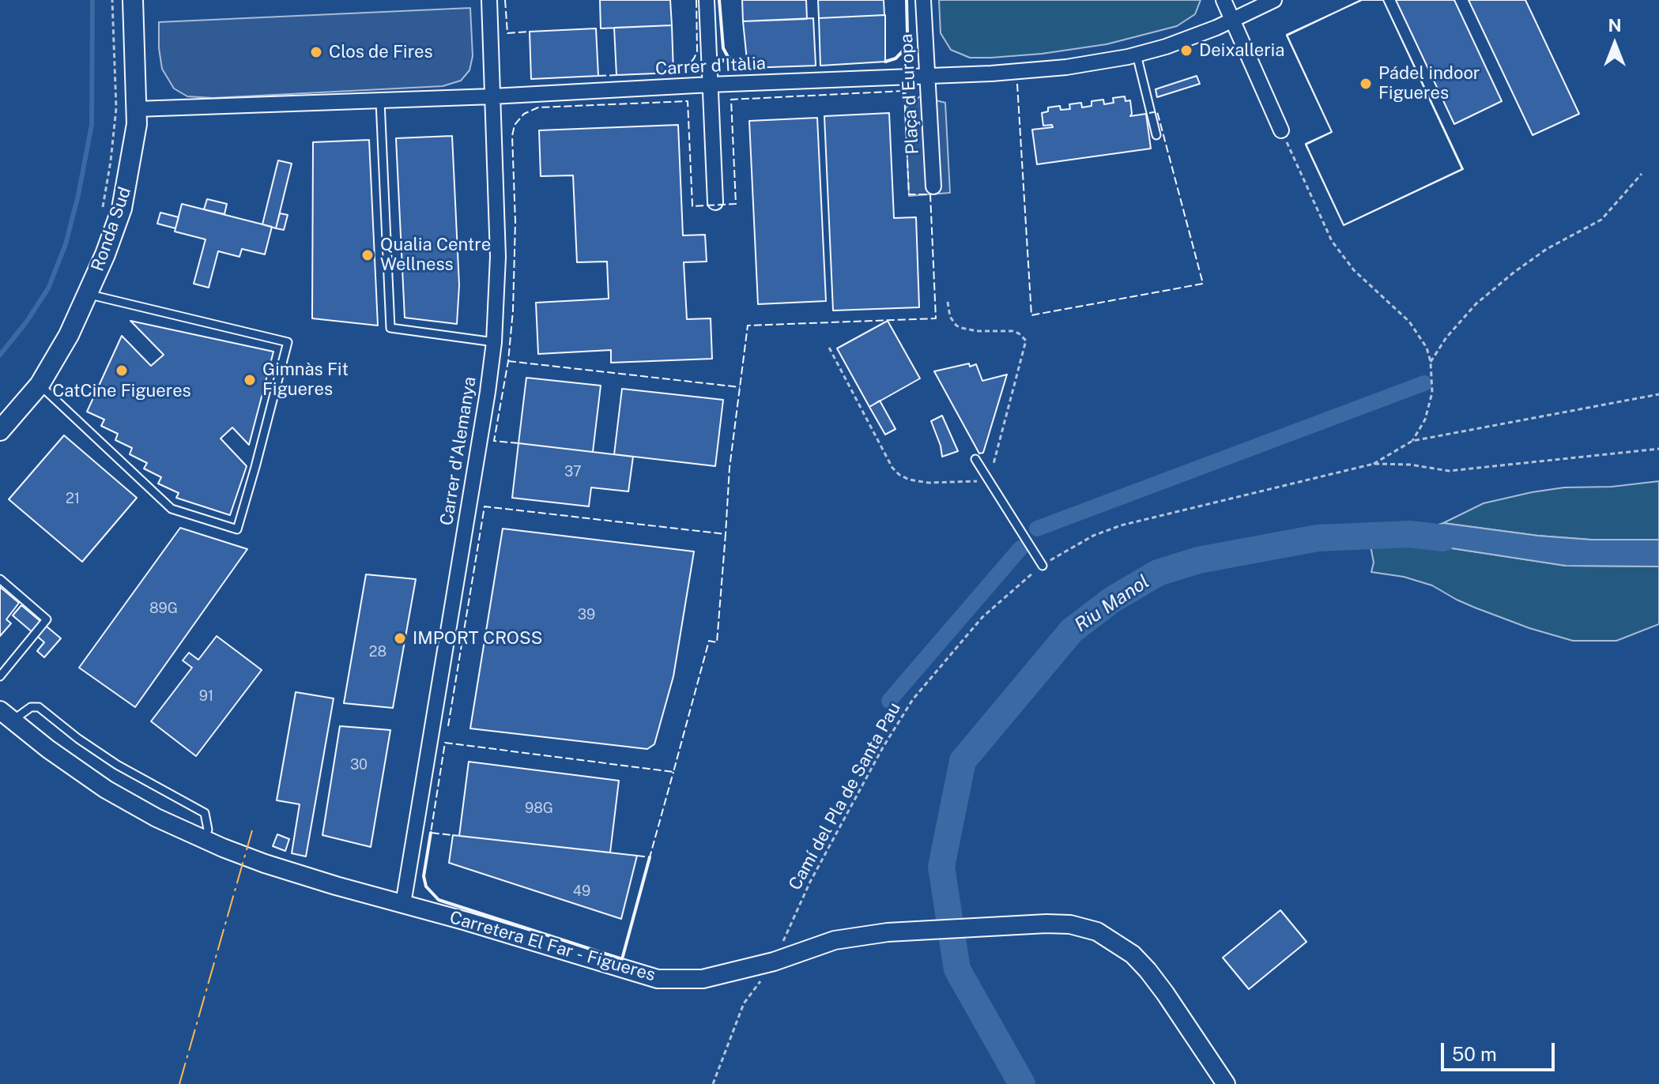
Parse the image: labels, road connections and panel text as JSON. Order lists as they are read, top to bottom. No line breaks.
{"streets":{"main road":["Ronda Sud"],"street":["Carrer d'Itàlia","Plaça d'Europa","Carrer d'Alemanya","Carretera El Far - Figueres"],"path":["Camí del Pla de Santa Pau"]},"crossings":[["Carrer d'Itàlia","Plaça d'Europa"],["Carrer d'Itàlia","Ronda Sud"],["Carrer d'Itàlia","Carrer d'Alemanya"],["Carrer d'Alemanya","Carretera El Far - Figueres"],["Camí del Pla de Santa Pau","Carretera El Far - Figueres"]],"water":["Riu Manol"],"places":["Deixalleria","Clos de Fires","Pádel indoor Figueres","Qualia Centre Wellness","CatCine Figueres","Gimnàs Fit Figueres","IMPORT CROSS"],"house_numbers":["37","21","89G","39","28","91","30","98G","49"],"scale_bar":"50 m","north":"top"}
